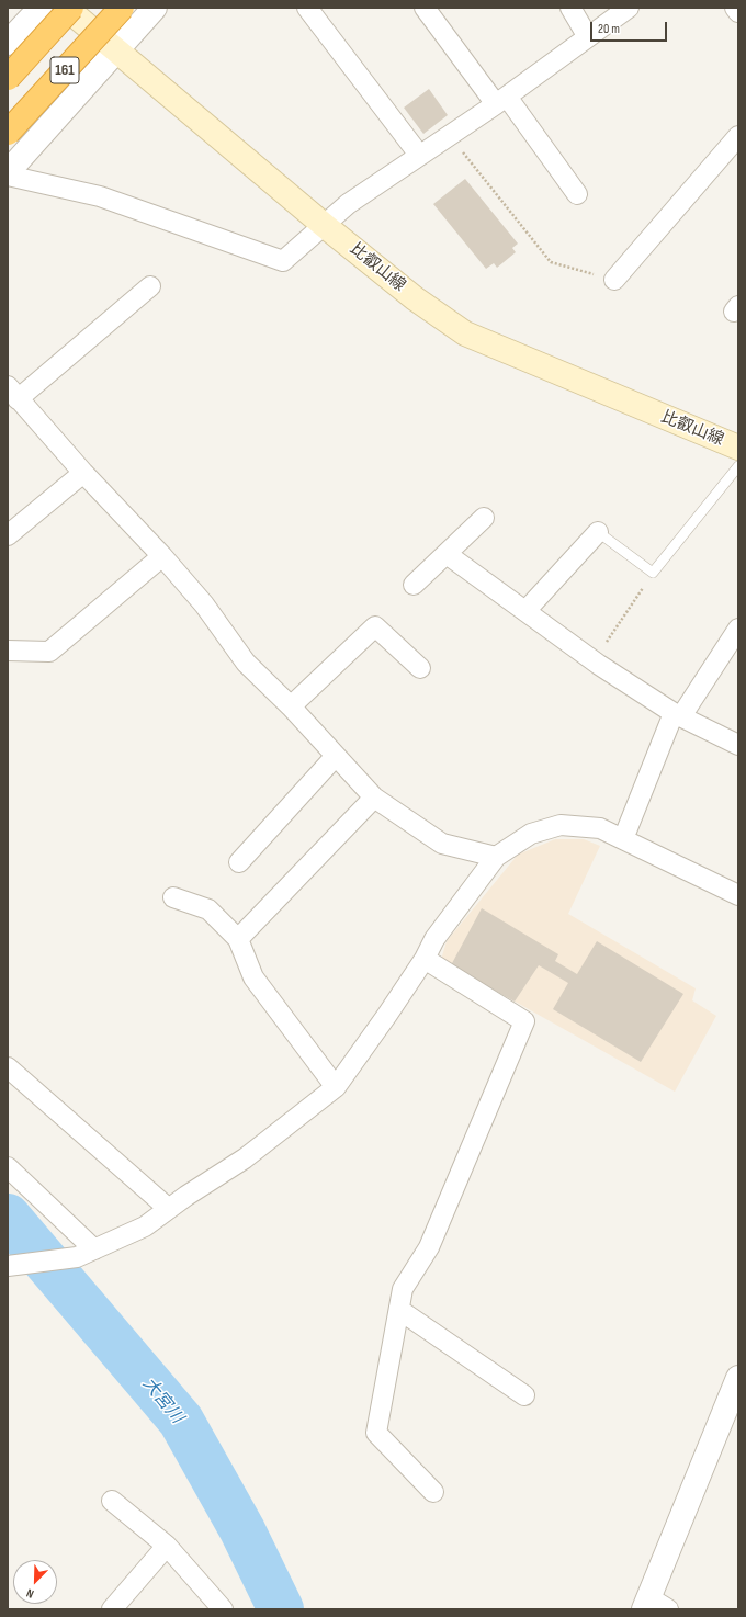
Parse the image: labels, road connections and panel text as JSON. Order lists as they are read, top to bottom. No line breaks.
{"streets":{"highway":["161"],"main road":["比叡山線"]},"water":["大宮川"],"scale_bar":"20 m","north":"bottom left"}
